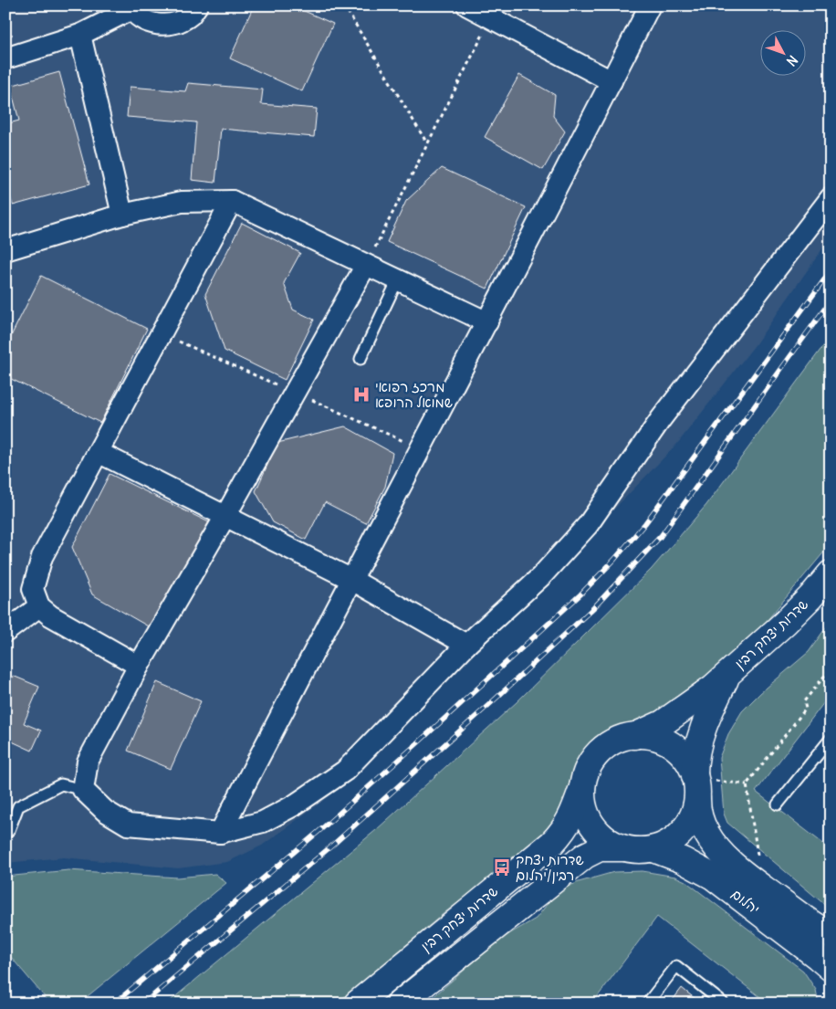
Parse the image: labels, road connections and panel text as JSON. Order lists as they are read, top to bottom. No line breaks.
{"streets":{"main road":["שדרות יצחק רבין","יהלום"]},"crossings":[["שדרות יצחק רבין","יהלום"]],"places":{"hospital":["מרכז רפואי שמואל הרופא"],"bus stop":["שדרות יצחק רבין/יהלום"]},"north":"bottom right"}
